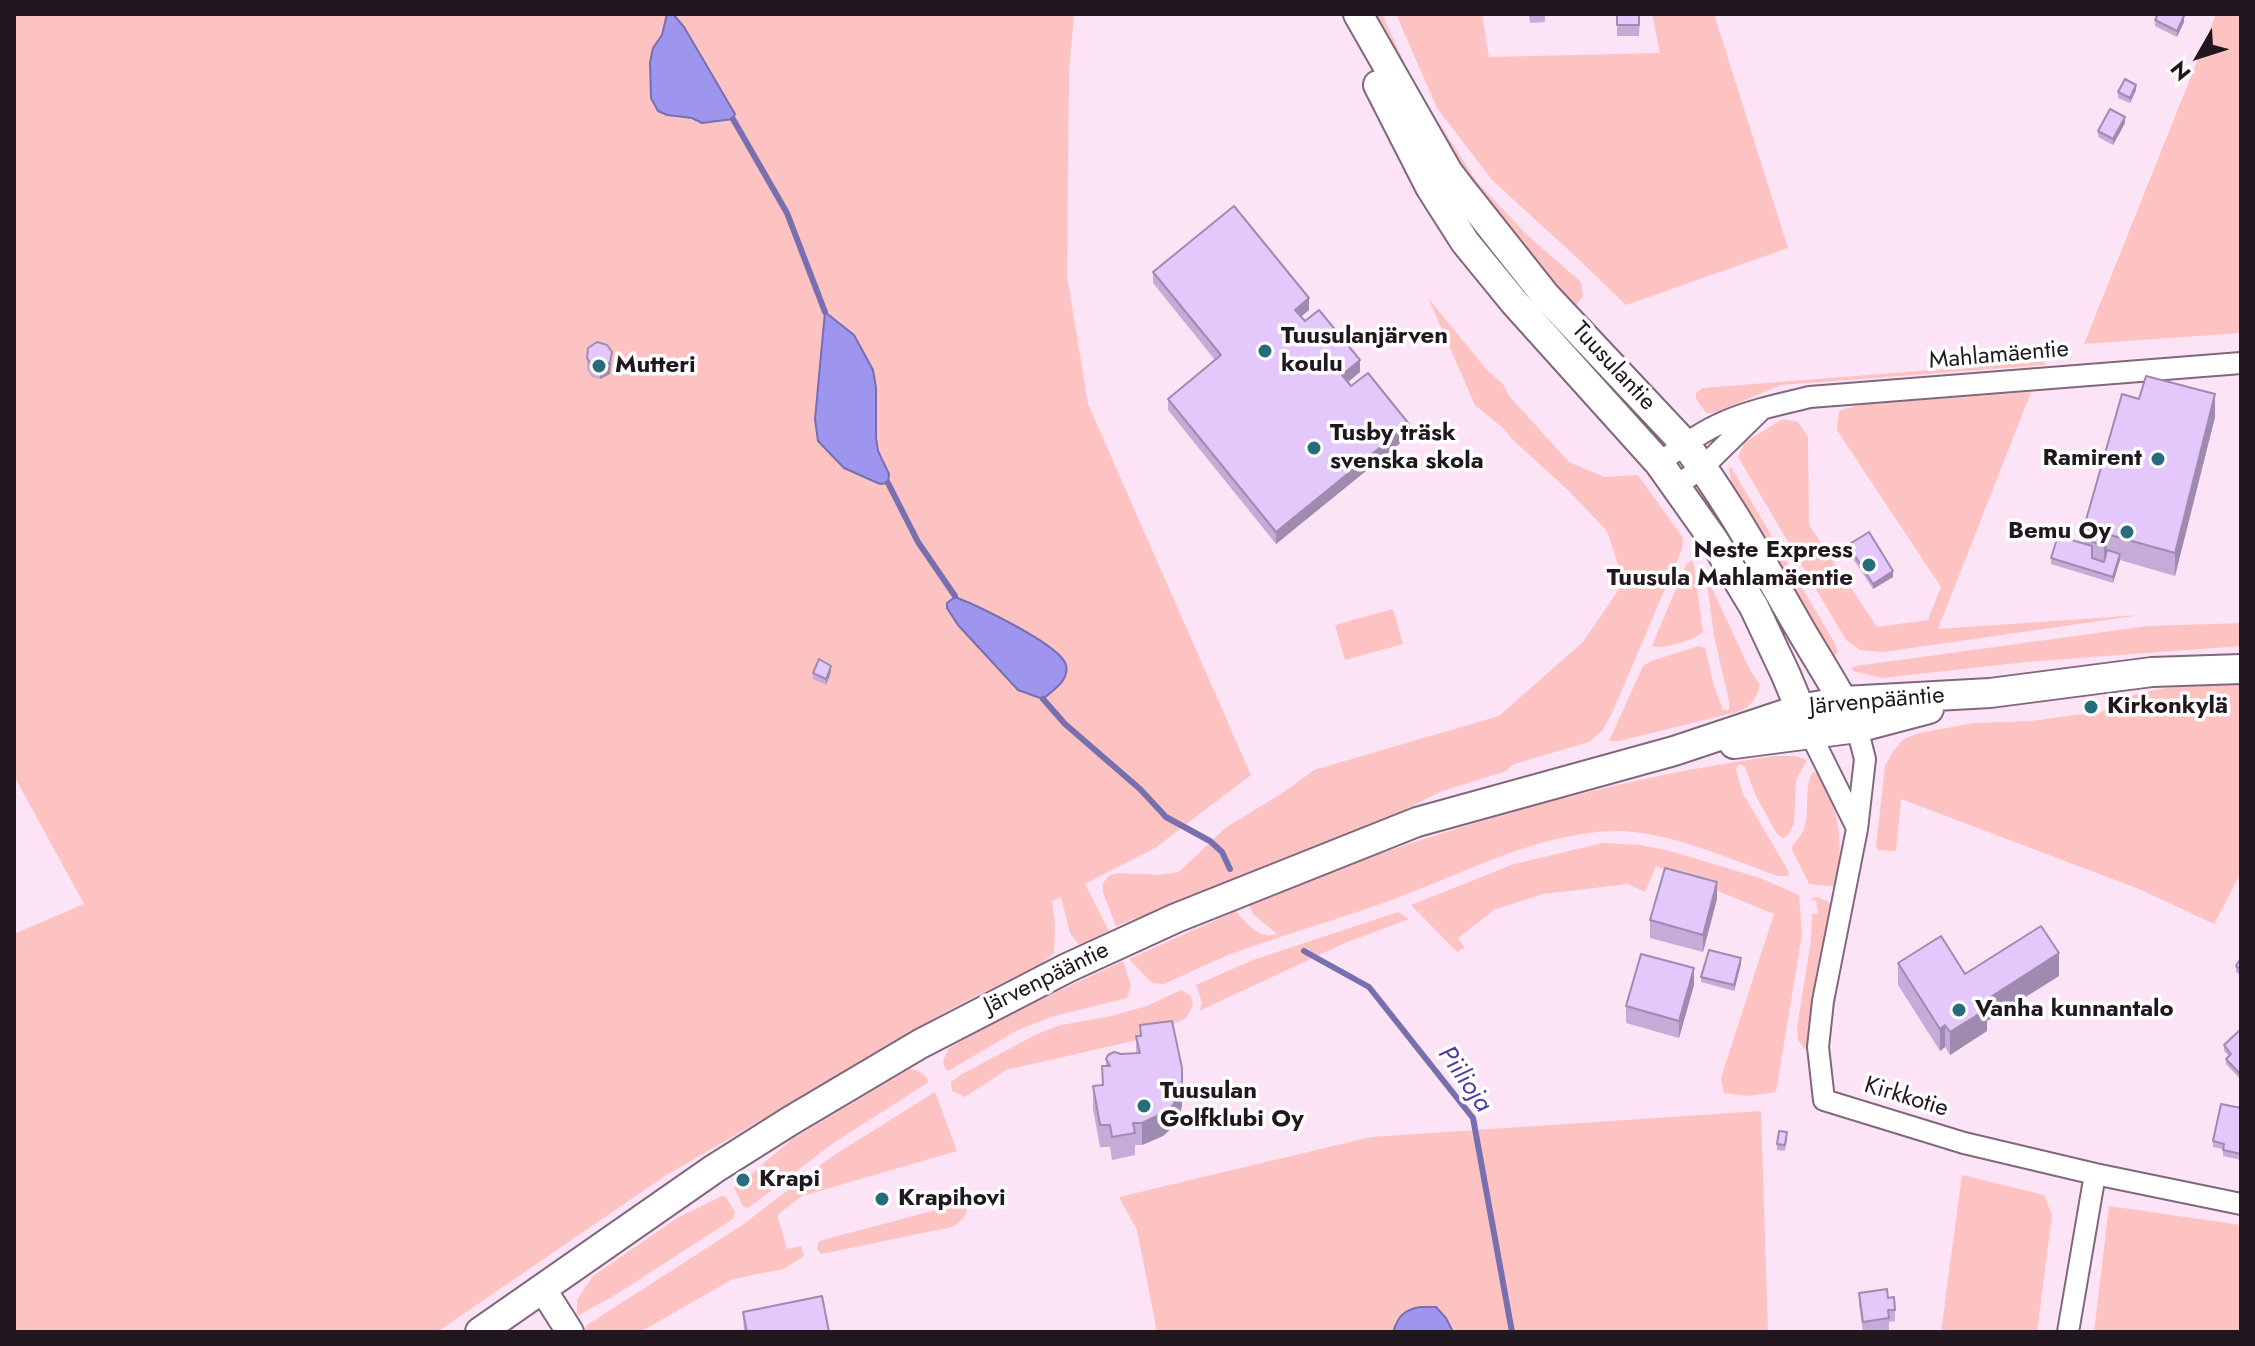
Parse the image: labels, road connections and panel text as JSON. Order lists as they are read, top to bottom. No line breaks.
{"streets":{"main road":["Tuusulantie","Järvenpääntie"],"street":["Mahlamäentie","Kirkkotie"]},"crossings":[["Mahlamäentie","Tuusulantie"],["Tuusulantie","Järvenpääntie"],["Tuusulantie","Kirkkotie"],["Järvenpääntie","Kirkkotie"]],"water":["Piilioja"],"places":["Tuusulanjärven koulu","Mutteri","Tusby träsk svenska skola","Ramirent","Bemu Oy","Neste Express Tuusula Mahlamäentie","Kirkonkylä","Vanha kunnantalo","Tuusulan Golfklubi Oy","Krapi","Krapihovi"],"north":"bottom left"}
